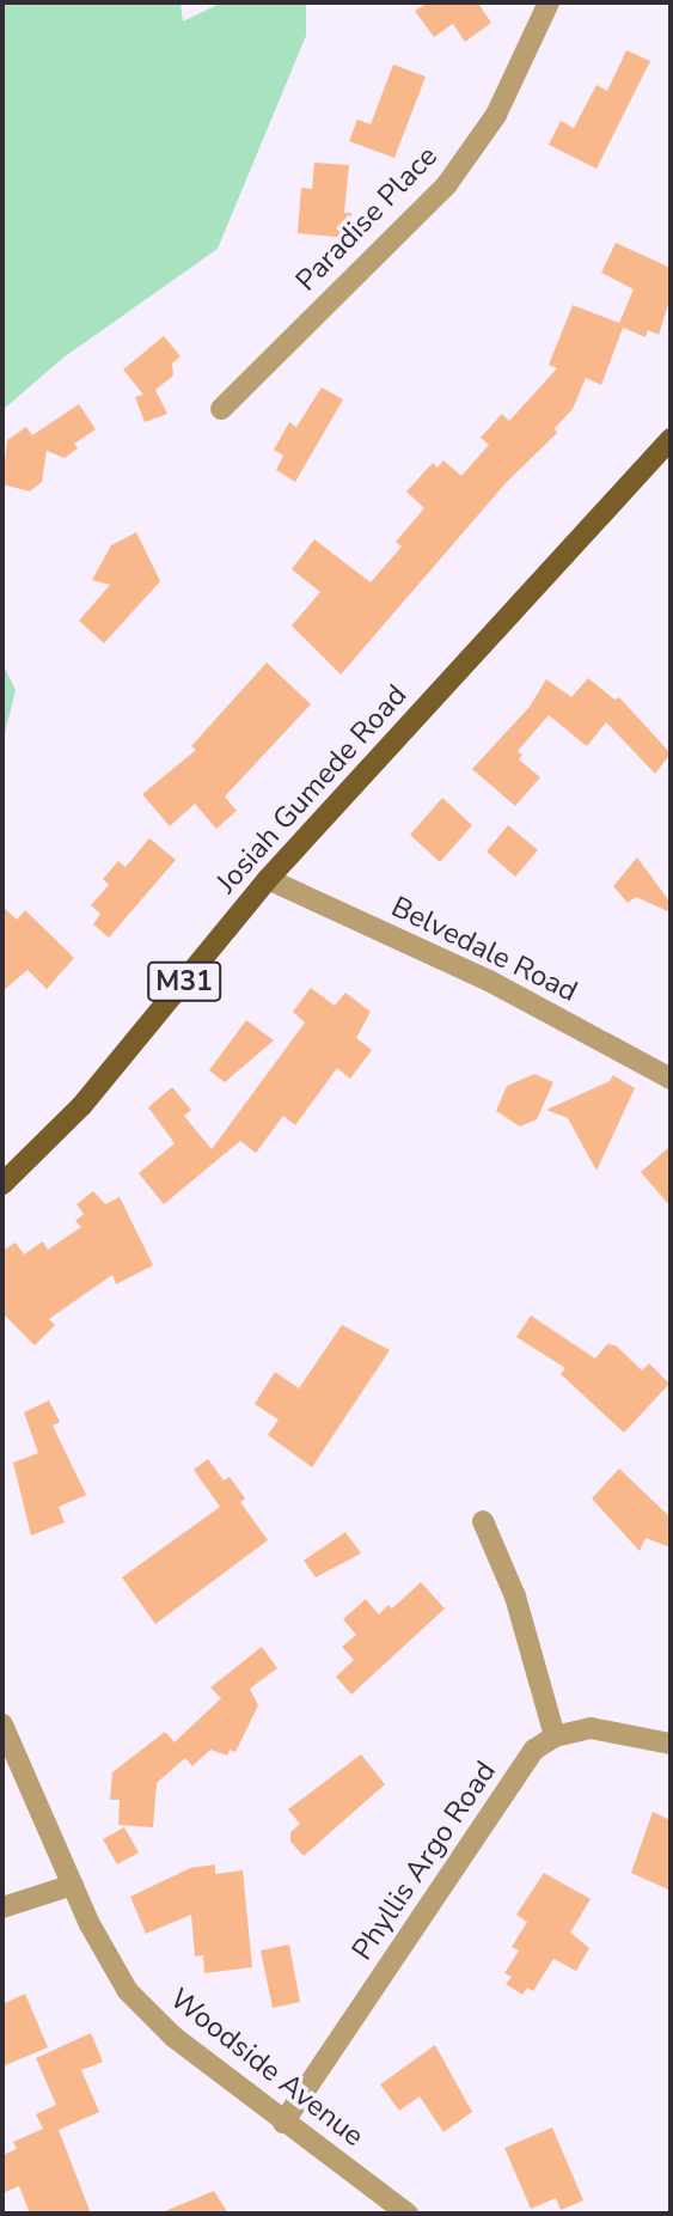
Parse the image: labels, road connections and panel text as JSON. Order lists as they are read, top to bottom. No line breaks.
{"streets":{"main road":["Josiah Gumede Road","M31"],"street":["Paradise Place","Belvedale Road","Phyllis Argo Road","Woodside Avenue"]},"crossings":[["Josiah Gumede Road","Belvedale Road"],["Phyllis Argo Road","Woodside Avenue"]]}
